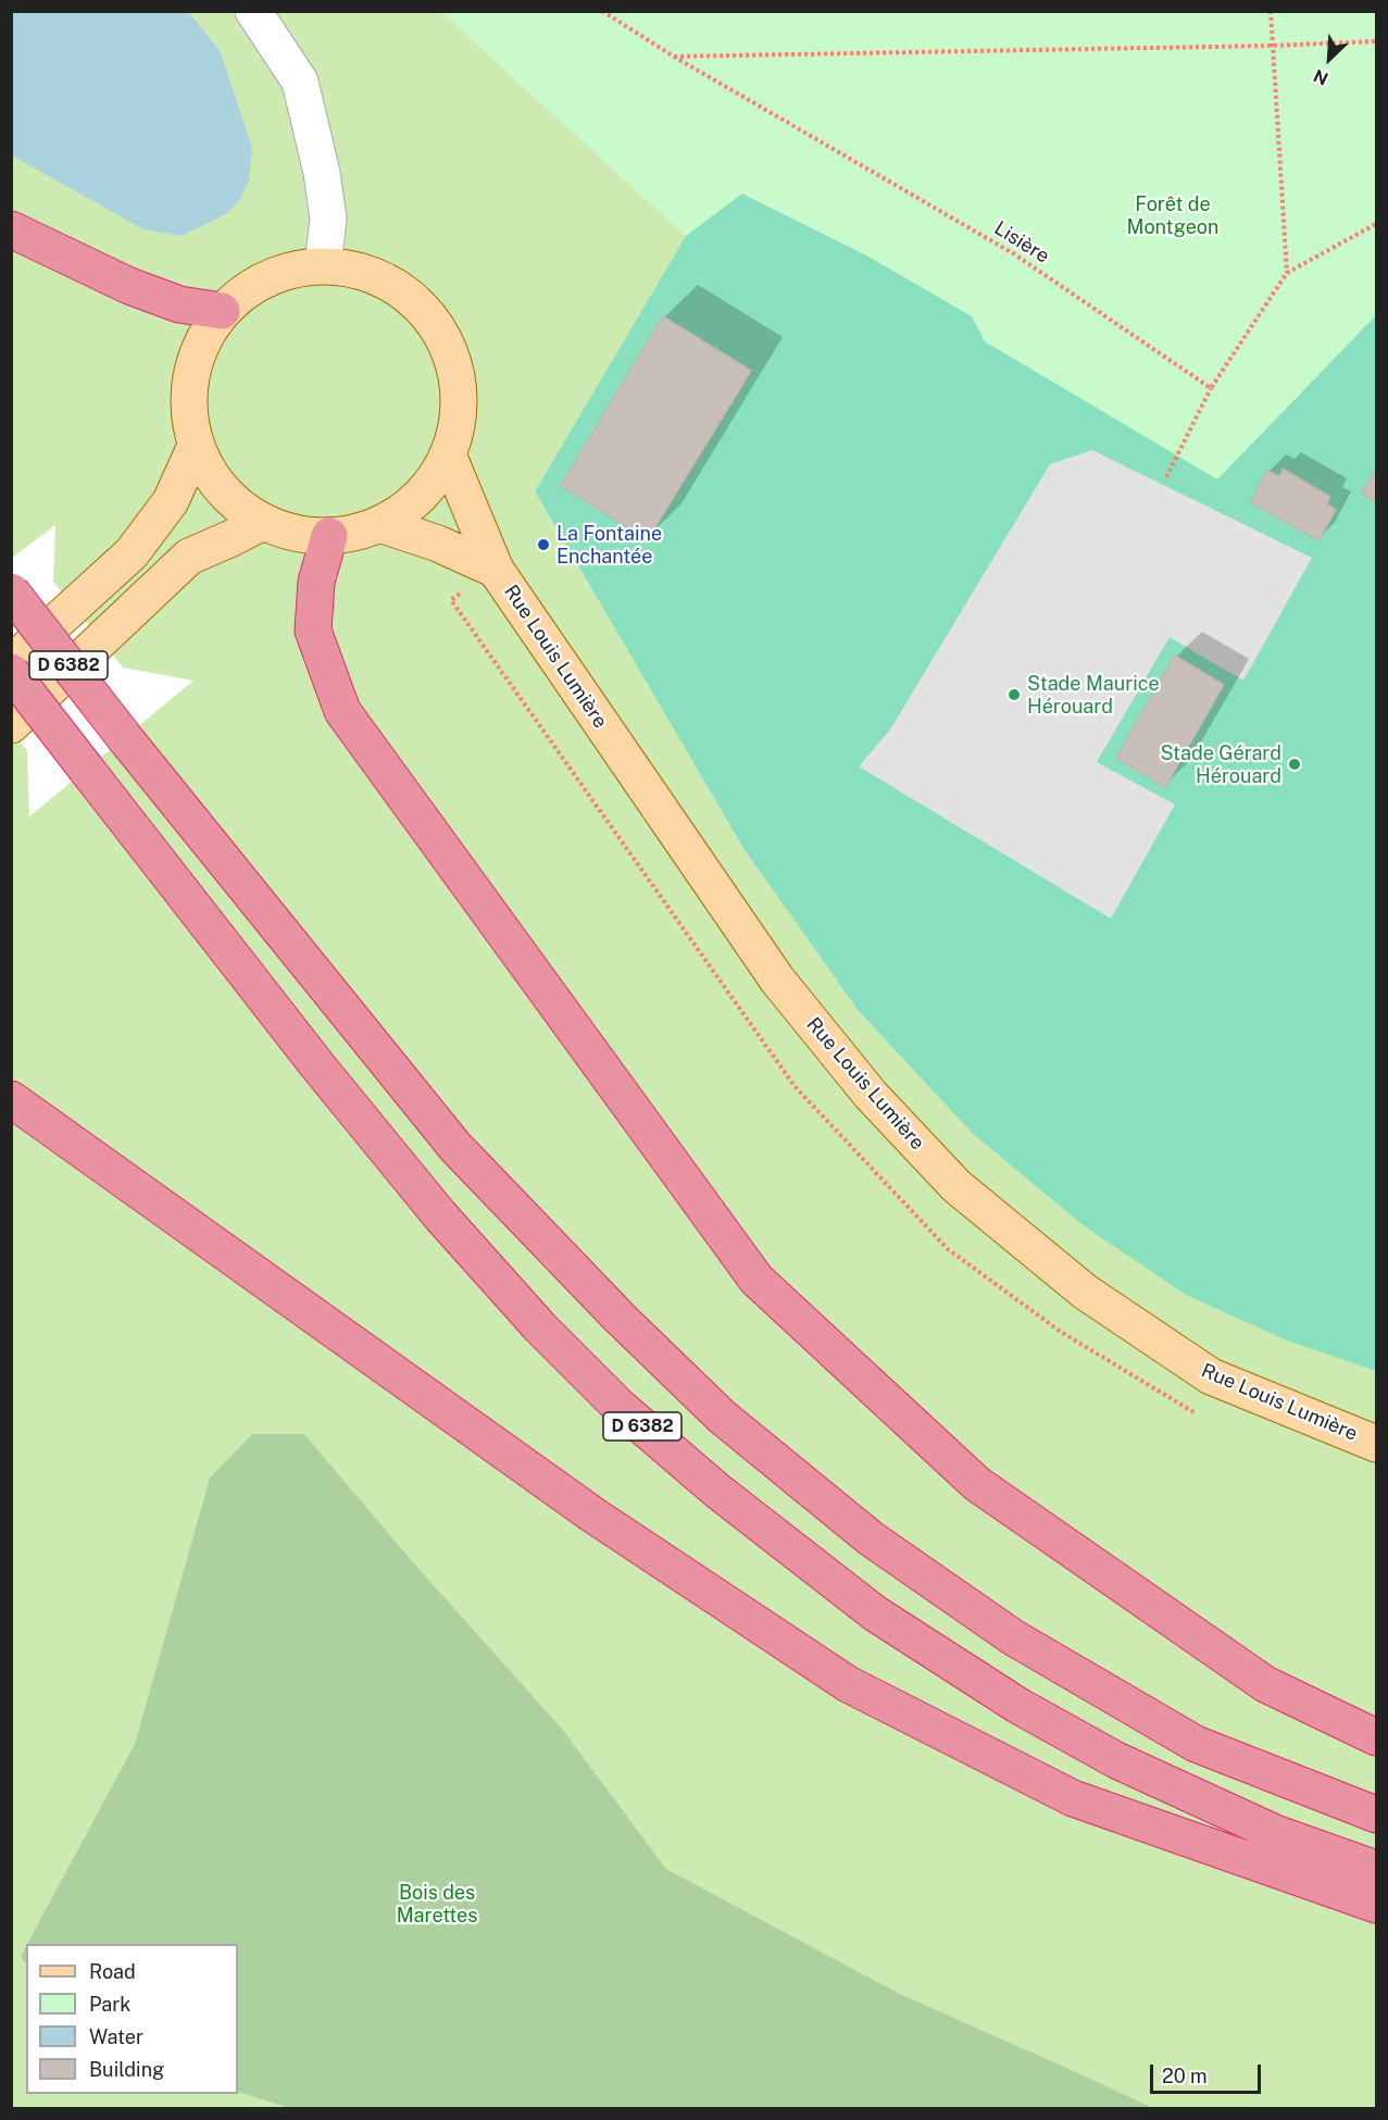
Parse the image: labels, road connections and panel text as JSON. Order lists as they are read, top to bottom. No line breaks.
{"streets":{"highway":["D 6382"],"main road":["Rue Louis Lumière"],"path":["Lisière"]},"parks":["Forêt de Montgeon","Bois des Marettes"],"places":["La Fontaine Enchantée","Stade Maurice Hérouard","Stade Gérard Hérouard"],"legend":["Road","Park","Water","Building"],"scale_bar":"20 m","north":"bottom left"}
